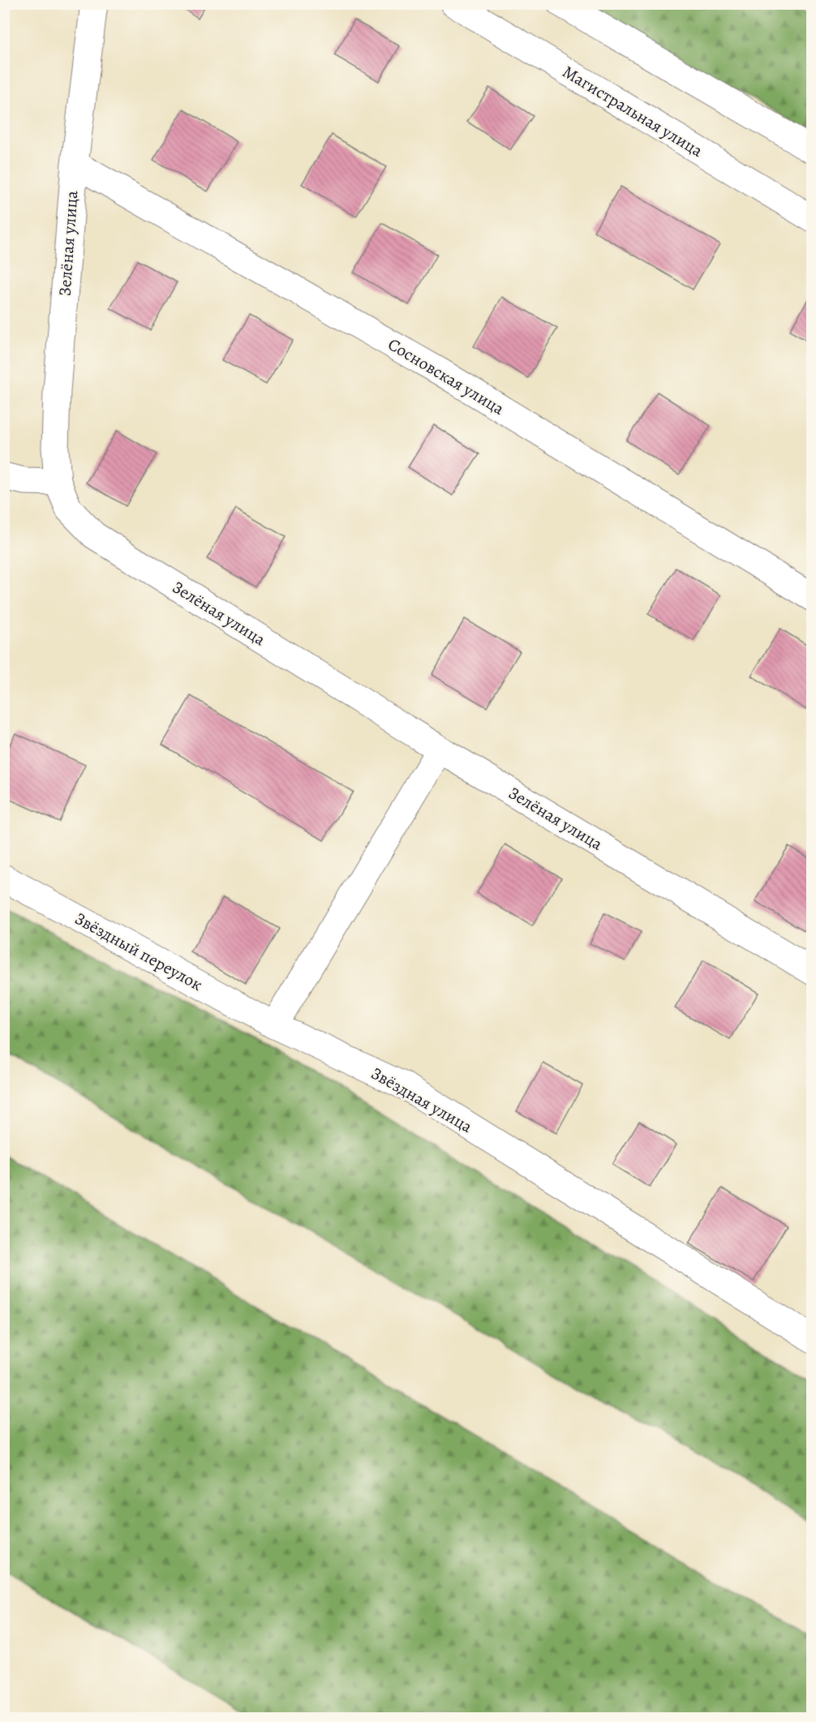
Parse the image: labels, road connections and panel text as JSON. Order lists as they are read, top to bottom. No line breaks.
{"streets":{"street":["Магистральная улица","Зелёная улица","Сосновская улица","Звёздный переулок","Звёздная улица"]},"crossings":[["Зелёная улица","Сосновская улица"],["Звёздный переулок","Звёздная улица"]]}
